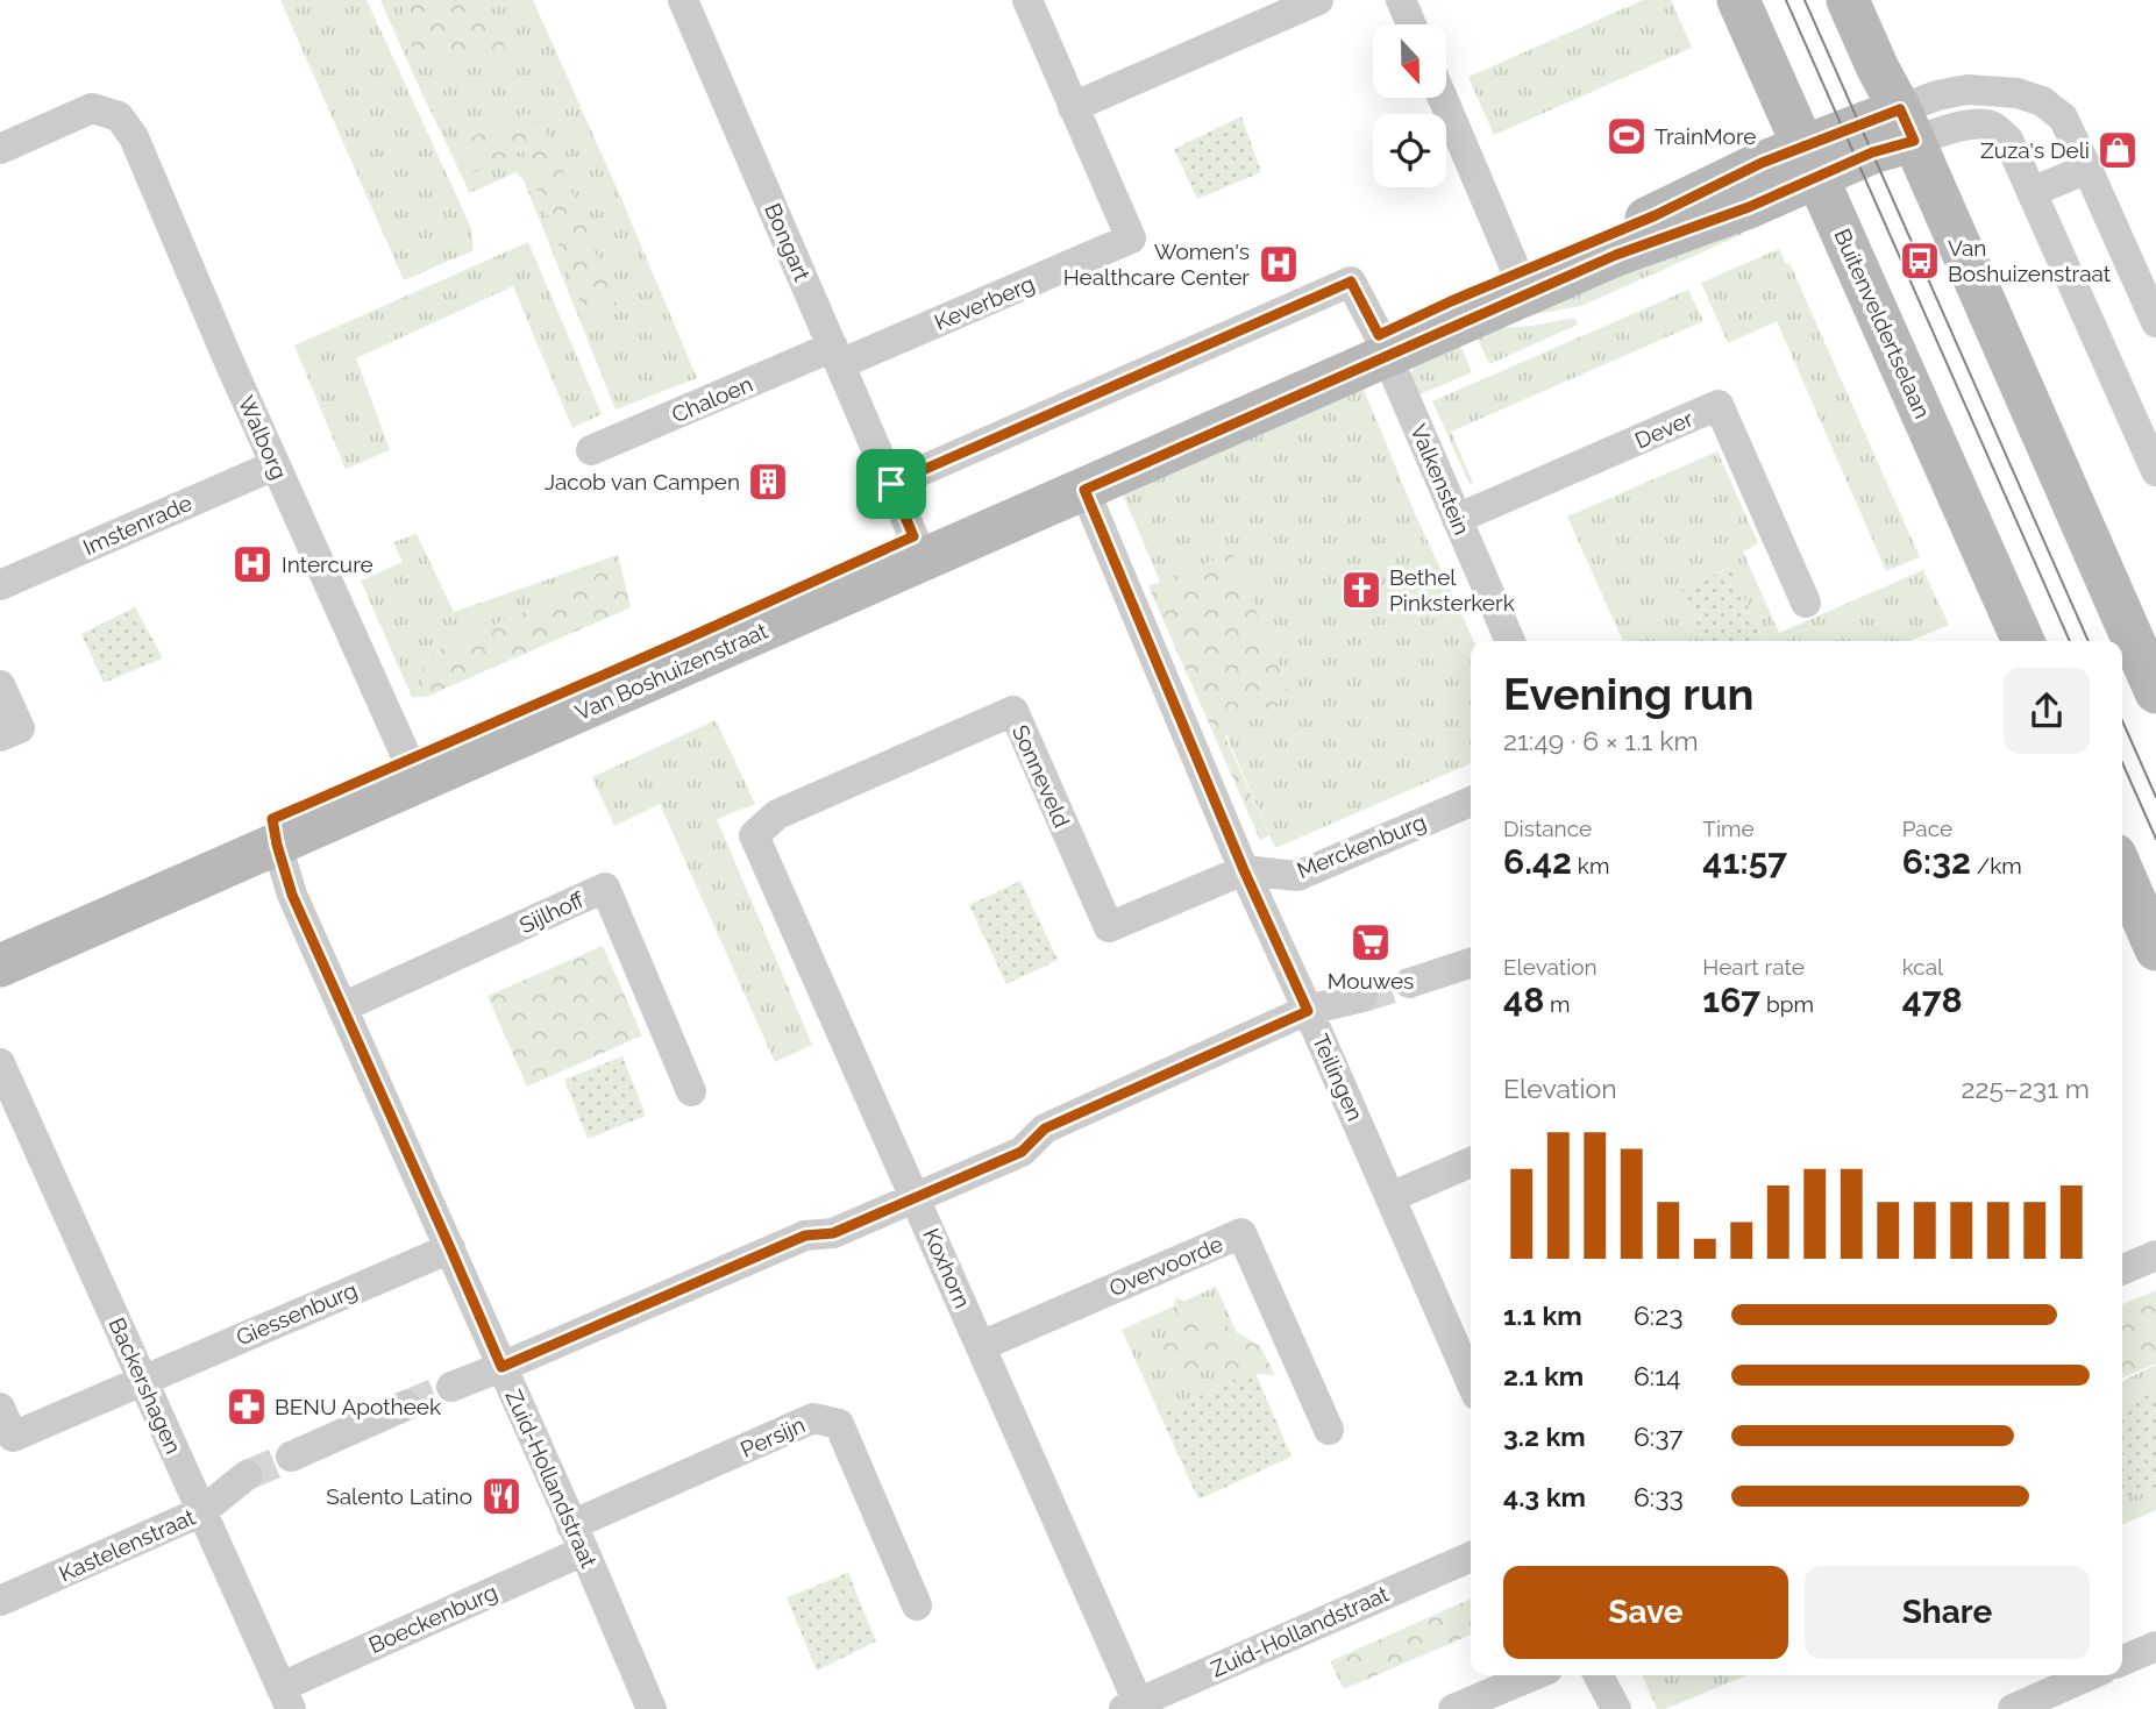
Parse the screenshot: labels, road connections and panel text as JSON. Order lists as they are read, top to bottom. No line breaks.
{"streets":{"street":["Bongart","Keverberg","Buitenveldertselaan","Chaloen","Dever","Walborg","Valkenstein","Imstenrade","Van Boshuizenstraat","Sonneveld","Merckenburg","Sijlhoff","Teilingen","Overvoorde","Koxhorn","Giessenburg","Backershagen","Persijn","Zuid-Hollandstraat","Kastelenstraat","Boeckenburg"]},"crossings":[["Bongart","Keverberg"],["Bongart","Chaloen"],["Keverberg","Chaloen"],["Buitenveldertselaan","Van Boshuizenstraat"],["Dever","Valkenstein"],["Walborg","Imstenrade"],["Walborg","Van Boshuizenstraat"],["Valkenstein","Van Boshuizenstraat"],["Van Boshuizenstraat","Teilingen"],["Van Boshuizenstraat","Zuid-Hollandstraat"],["Sonneveld","Merckenburg"],["Sonneveld","Teilingen"],["Sonneveld","Koxhorn"],["Merckenburg","Teilingen"],["Sijlhoff","Zuid-Hollandstraat"],["Overvoorde","Koxhorn"],["Koxhorn","Zuid-Hollandstraat"],["Giessenburg","Backershagen"],["Giessenburg","Zuid-Hollandstraat"],["Backershagen","Kastelenstraat"],["Backershagen","Boeckenburg"],["Persijn","Zuid-Hollandstraat"],["Persijn","Boeckenburg"],["Zuid-Hollandstraat","Boeckenburg"]],"places":{"sports":["TrainMore"],"shop":["Zuza's Deli"],"bus stop":["Van Boshuizenstraat"],"hospital":["Women's Healthcare Center","Intercure"],"building":["Jacob van Campen"],"church":["Bethel Pinksterkerk"],"supermarket":["Mouwes"],"pharmacy":["BENU Apotheek"],"restaurant":["Salento Latino"]},"north":"bottom","page":{"heading":["Evening run","21:49 · 6 × 1.1 km"],"stats":[["Distance","6.42 km"],["Time","41:57"],["Pace","6:32 /km"],["Elevation","48 m"],["Heart rate","167 bpm"],["kcal","478"]],"chart":["Elevation","225–231 m"],"list":[{"name":"1.1 km","note":"6:23"},{"name":"2.1 km","note":"6:14"},{"name":"3.2 km","note":"6:37"},{"name":"4.3 km","note":"6:33"}],"buttons":["Save","Share"]}}
